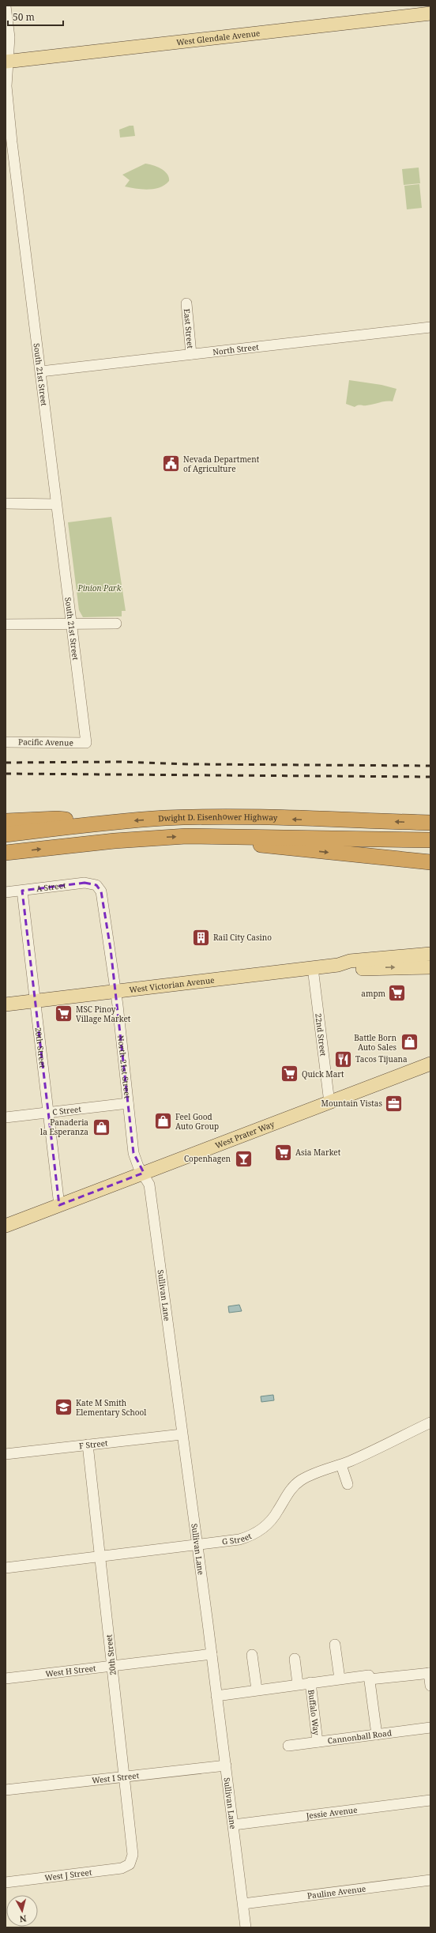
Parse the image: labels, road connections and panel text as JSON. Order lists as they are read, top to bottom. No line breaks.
{"streets":{"highway":["Dwight D. Eisenhower Highway"],"main road":["West Glendale Avenue","West Victorian Avenue","West Prater Way"],"street":["East Street","North Street","South 21st Street","Pacific Avenue","A Street","22nd Street","20th Street","North 21st Street","C Street","Sullivan Lane","F Street","G Street","West H Street","Buffalo Way","Cannonball Road","West I Street","Jessie Avenue","West J Street","Pauline Avenue"]},"crossings":[["West Glendale Avenue","South 21st Street"],["East Street","North Street"],["North Street","South 21st Street"],["South 21st Street","Pacific Avenue"],["A Street","20th Street"],["A Street","North 21st Street"],["West Victorian Avenue","22nd Street"],["West Victorian Avenue","20th Street"],["West Victorian Avenue","North 21st Street"],["22nd Street","West Prater Way"],["20th Street","C Street"],["20th Street","West Prater Way"],["20th Street","F Street"],["20th Street","G Street"],["20th Street","West H Street"],["20th Street","West I Street"],["20th Street","West J Street"],["North 21st Street","C Street"],["North 21st Street","West Prater Way"],["North 21st Street","Sullivan Lane"],["West Prater Way","Sullivan Lane"],["Sullivan Lane","F Street"],["Sullivan Lane","G Street"],["Sullivan Lane","West H Street"],["Sullivan Lane","West I Street"],["Sullivan Lane","Jessie Avenue"],["Sullivan Lane","Pauline Avenue"],["Buffalo Way","Cannonball Road"]],"parks":["Pinion Park"],"places":{"public building":["Nevada Department of Agriculture"],"building":["Rail City Casino"],"supermarket":["ampm","MSC Pinoy Village Market","Quick Mart","Asia Market"],"shop":["Battle Born Auto Sales","Feel Good Auto Group","Panaderia la Esperanza"],"restaurant":["Tacos Tijuana"],"office":["Mountain Vistas"],"bar":["Copenhagen"],"school or university":["Kate M Smith Elementary School"]},"scale_bar":"50 m","north":"bottom"}
